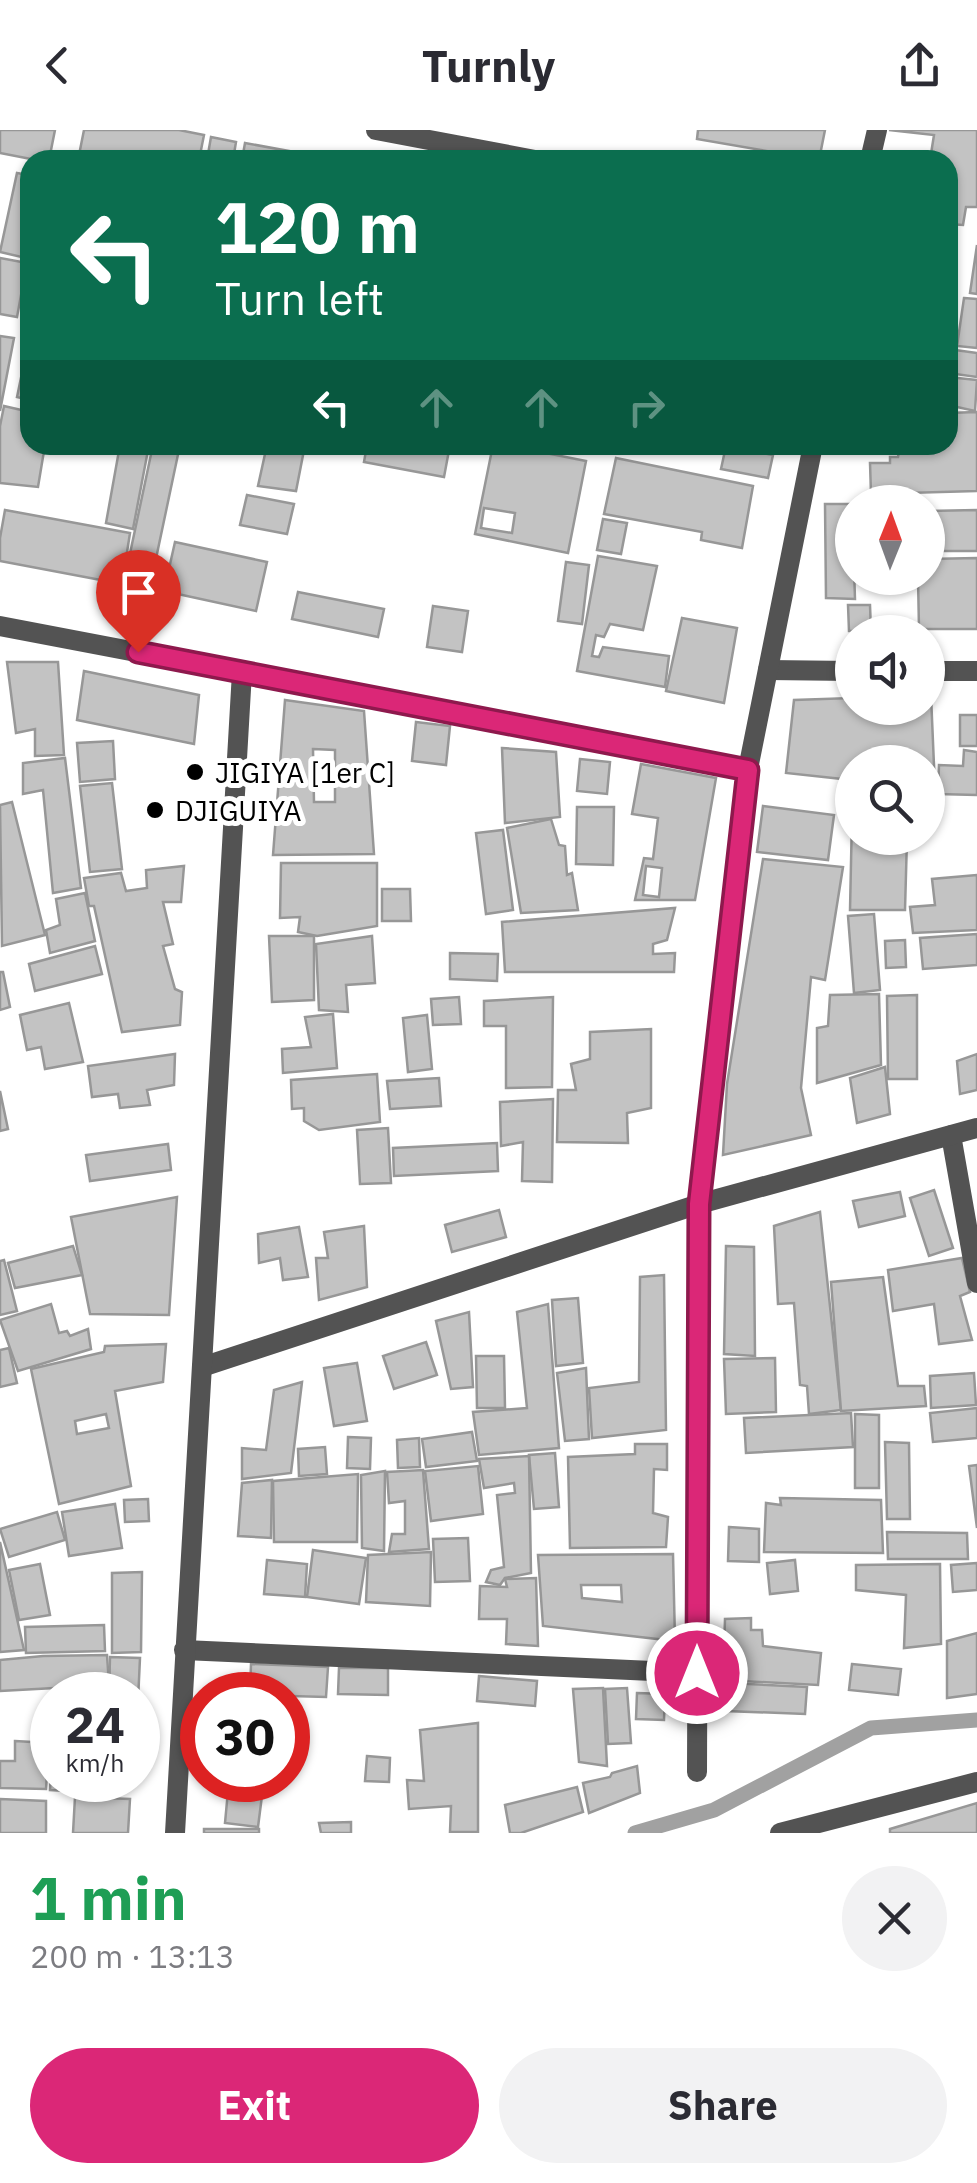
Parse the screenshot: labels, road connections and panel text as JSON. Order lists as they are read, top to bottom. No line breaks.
{"places":["JIGIYA [1er C]","DJIGUIYA"],"north":"top","page":{"header":"Turnly","turn":["120 m","Turn left"],"speed":"24 km/h","limit":"30","heading":["1 min","200 m · 13:13"],"buttons":["Exit","Share"]}}
